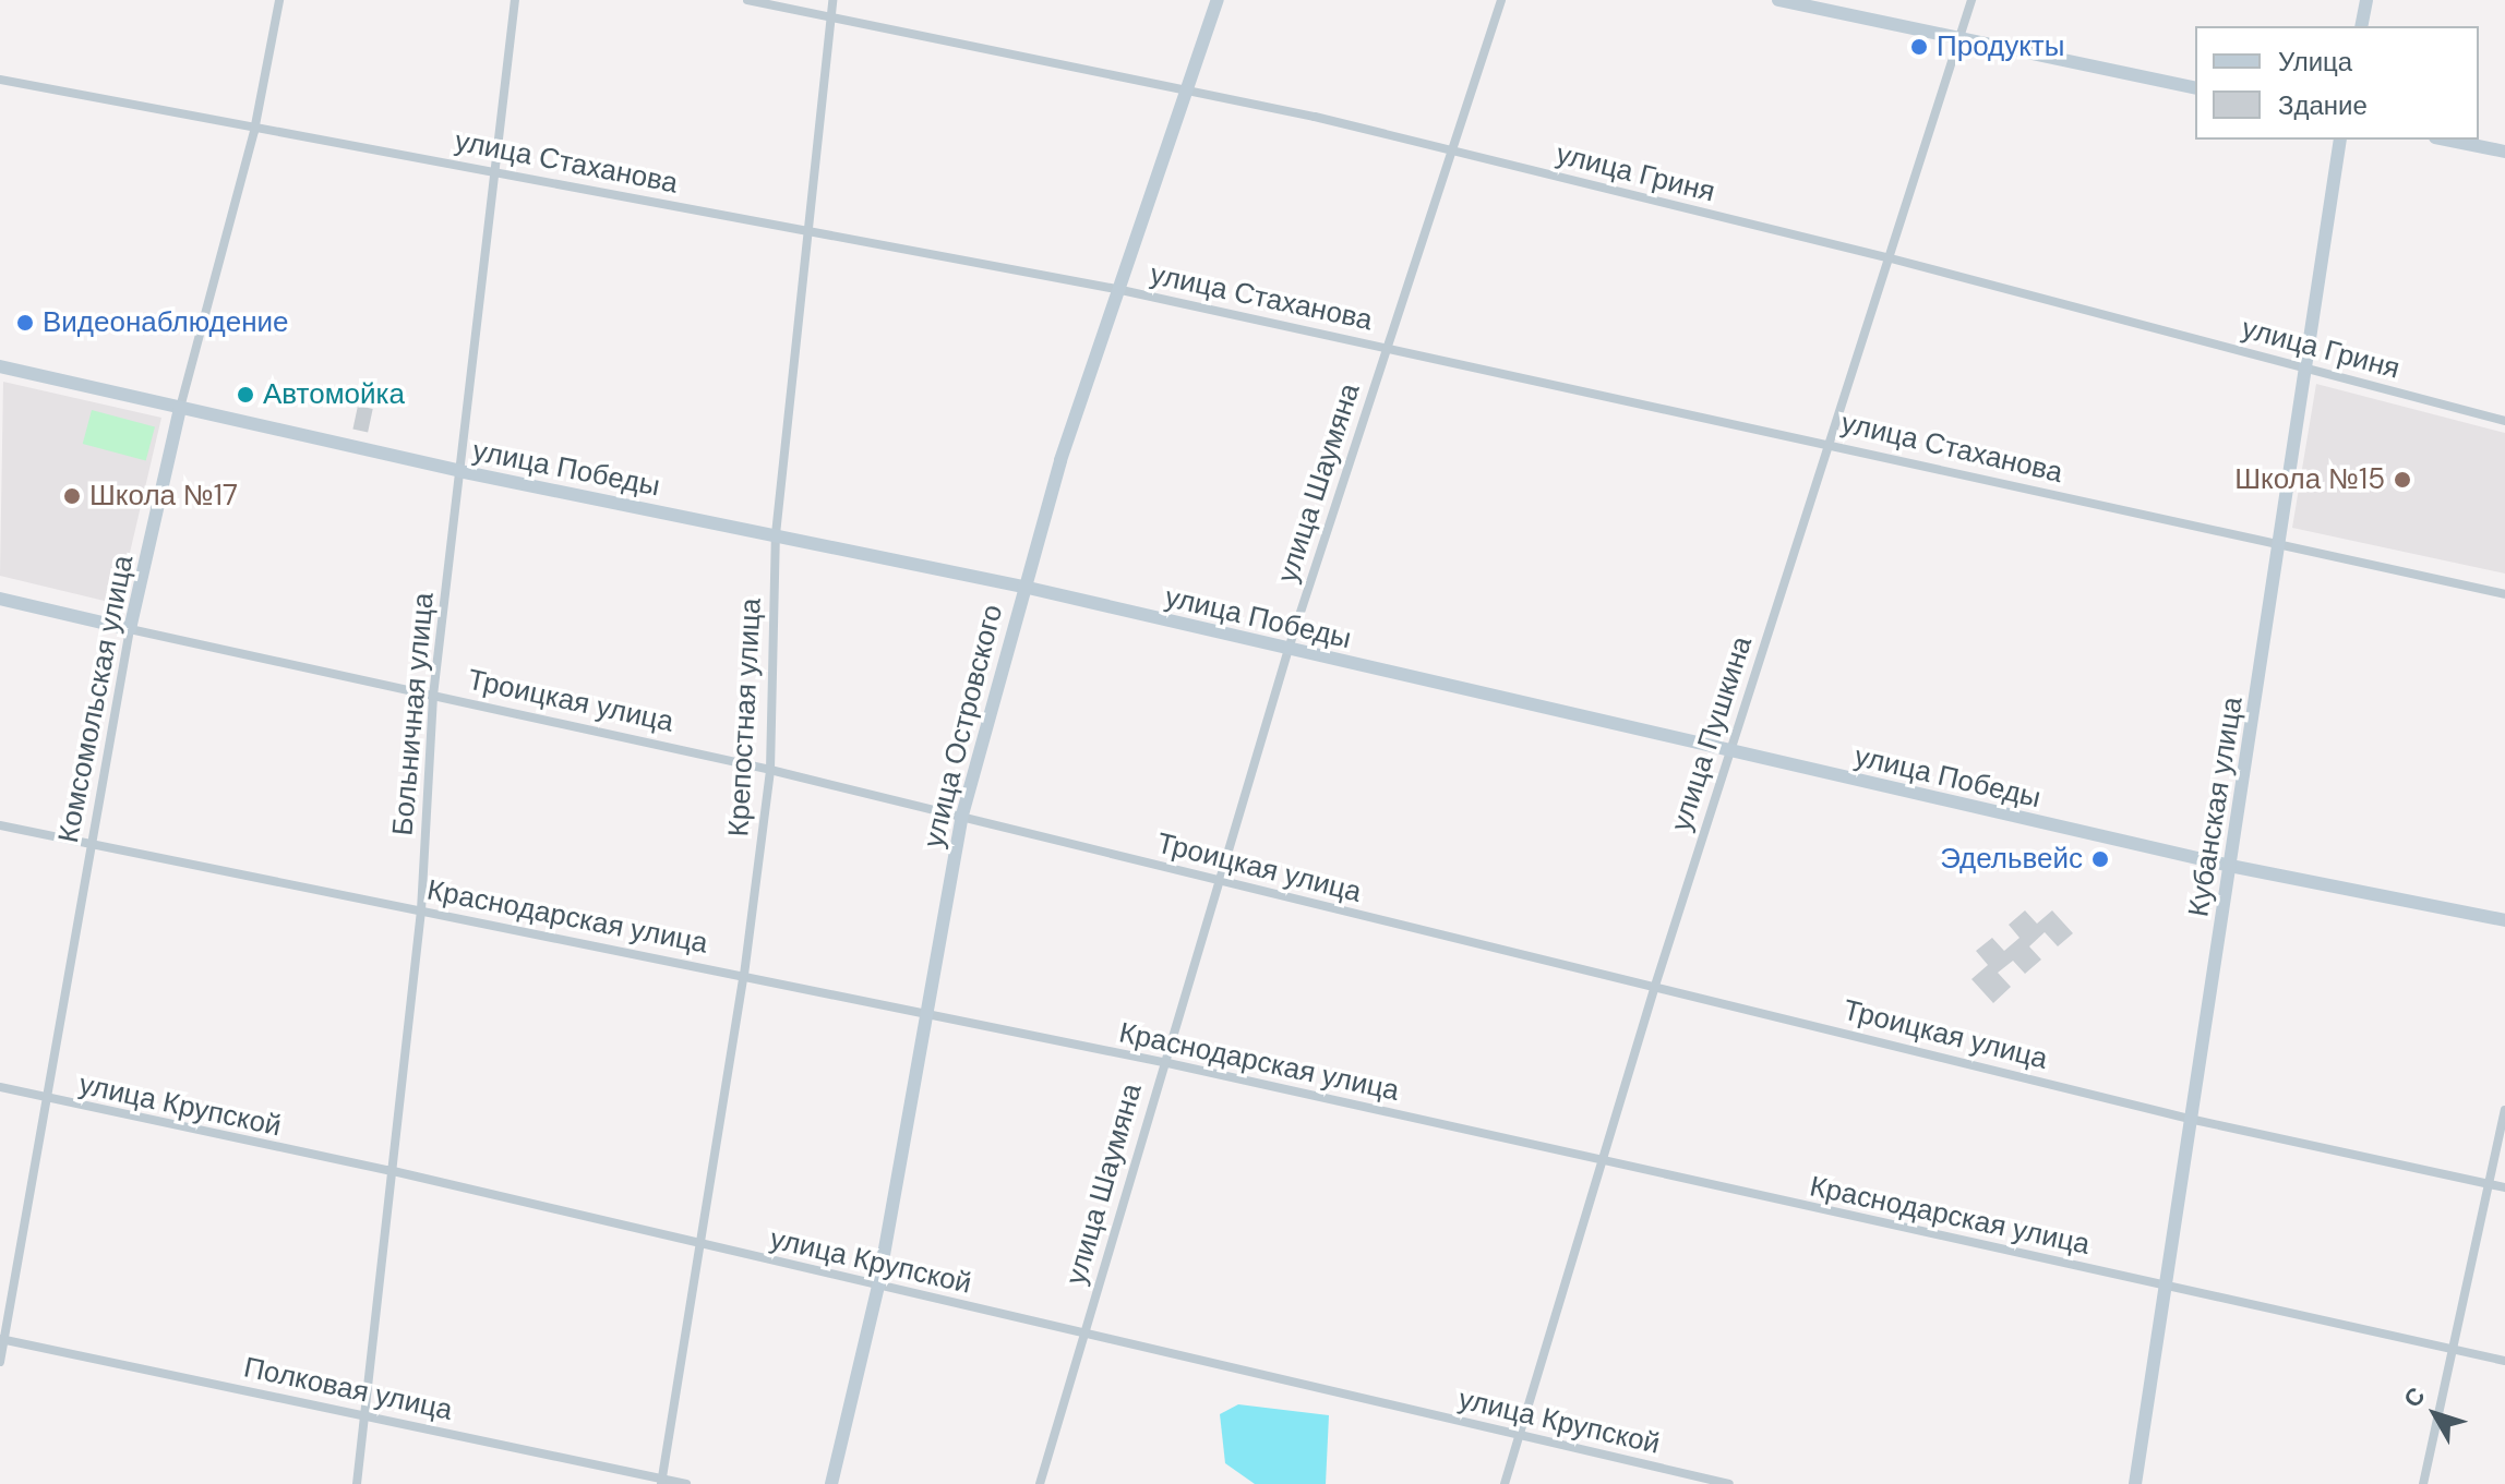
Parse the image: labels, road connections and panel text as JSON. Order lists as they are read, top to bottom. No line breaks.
{"streets":{"street":["улица Стаханова","улица Гриня","улица Победы","улица Шаумяна","Комсомольская улица","Троицкая улица","Больничная улица","Крепостная улица","улица Островского","улица Пушкина","Кубанская улица","Краснодарская улица","улица Крупской","Полковая улица"]},"crossings":[["улица Стаханова","улица Шаумяна"],["улица Стаханова","Комсомольская улица"],["улица Стаханова","Больничная улица"],["улица Стаханова","Крепостная улица"],["улица Стаханова","улица Островского"],["улица Стаханова","улица Пушкина"],["улица Стаханова","Кубанская улица"],["улица Гриня","улица Шаумяна"],["улица Гриня","Крепостная улица"],["улица Гриня","улица Островского"],["улица Гриня","улица Пушкина"],["улица Гриня","Кубанская улица"],["улица Победы","улица Шаумяна"],["улица Победы","Комсомольская улица"],["улица Победы","Больничная улица"],["улица Победы","Крепостная улица"],["улица Победы","улица Островского"],["улица Победы","улица Пушкина"],["улица Победы","Кубанская улица"],["улица Шаумяна","Троицкая улица"],["улица Шаумяна","Краснодарская улица"],["улица Шаумяна","улица Крупской"],["Комсомольская улица","Троицкая улица"],["Комсомольская улица","Краснодарская улица"],["Комсомольская улица","улица Крупской"],["Комсомольская улица","Полковая улица"],["Троицкая улица","Больничная улица"],["Троицкая улица","Крепостная улица"],["Троицкая улица","улица Островского"],["Троицкая улица","улица Пушкина"],["Троицкая улица","Кубанская улица"],["Больничная улица","Краснодарская улица"],["Больничная улица","улица Крупской"],["Больничная улица","Полковая улица"],["Крепостная улица","Краснодарская улица"],["Крепостная улица","улица Крупской"],["Крепостная улица","Полковая улица"],["улица Островского","Краснодарская улица"],["улица Островского","улица Крупской"],["улица Пушкина","Краснодарская улица"],["улица Пушкина","улица Крупской"],["Кубанская улица","Краснодарская улица"]],"places":["Продукты","Видеонаблюдение","Автомойка","Школа №15","Школа №17","Эдельвейс"],"legend":["Улица","Здание"],"north":"top left"}
